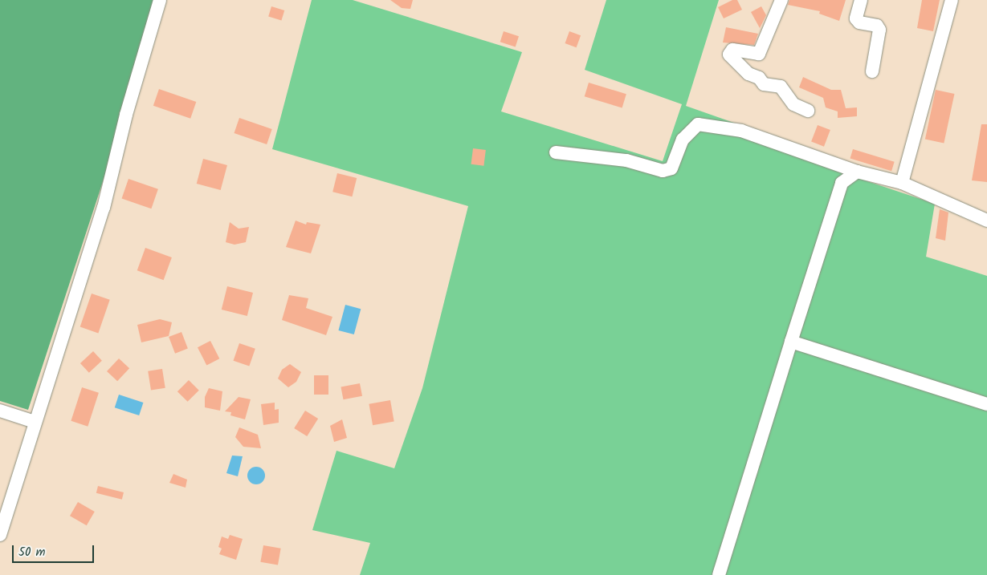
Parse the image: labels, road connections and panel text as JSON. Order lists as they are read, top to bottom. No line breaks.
{"scale_bar":"50 m"}
